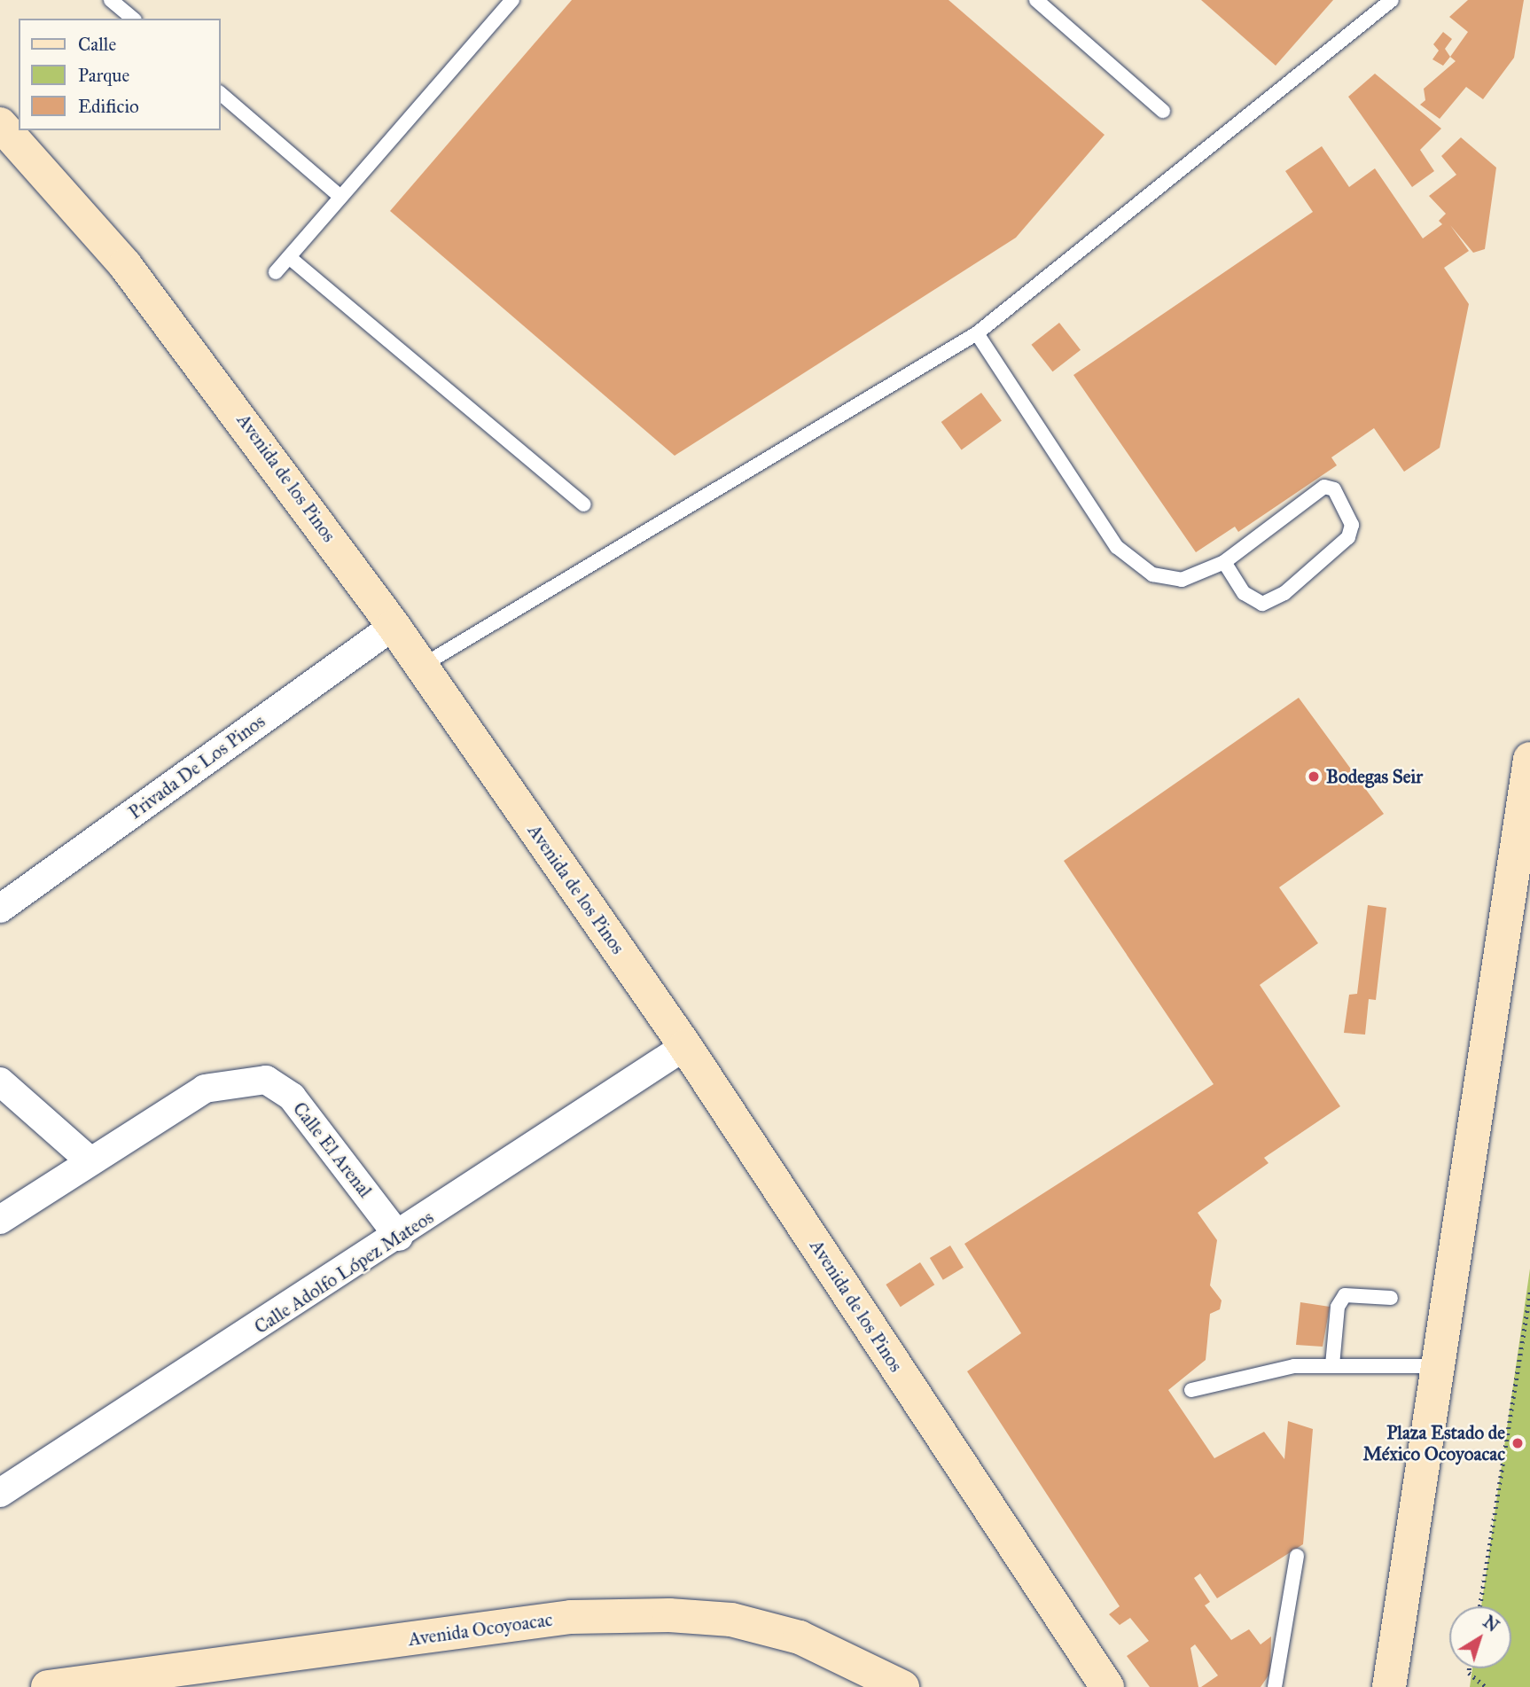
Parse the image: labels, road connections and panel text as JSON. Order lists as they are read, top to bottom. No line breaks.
{"streets":{"street":["Avenida de los Pinos","Privada De Los Pinos","Calle El Arenal","Calle Adolfo López Mateos","Avenida Ocoyoacac"]},"crossings":[["Avenida de los Pinos","Privada De Los Pinos"],["Avenida de los Pinos","Calle Adolfo López Mateos"],["Calle El Arenal","Calle Adolfo López Mateos"]],"places":["Bodegas Seir","Plaza Estado de México Ocoyoacac"],"legend":["Calle","Parque","Edificio"],"north":"top right"}
